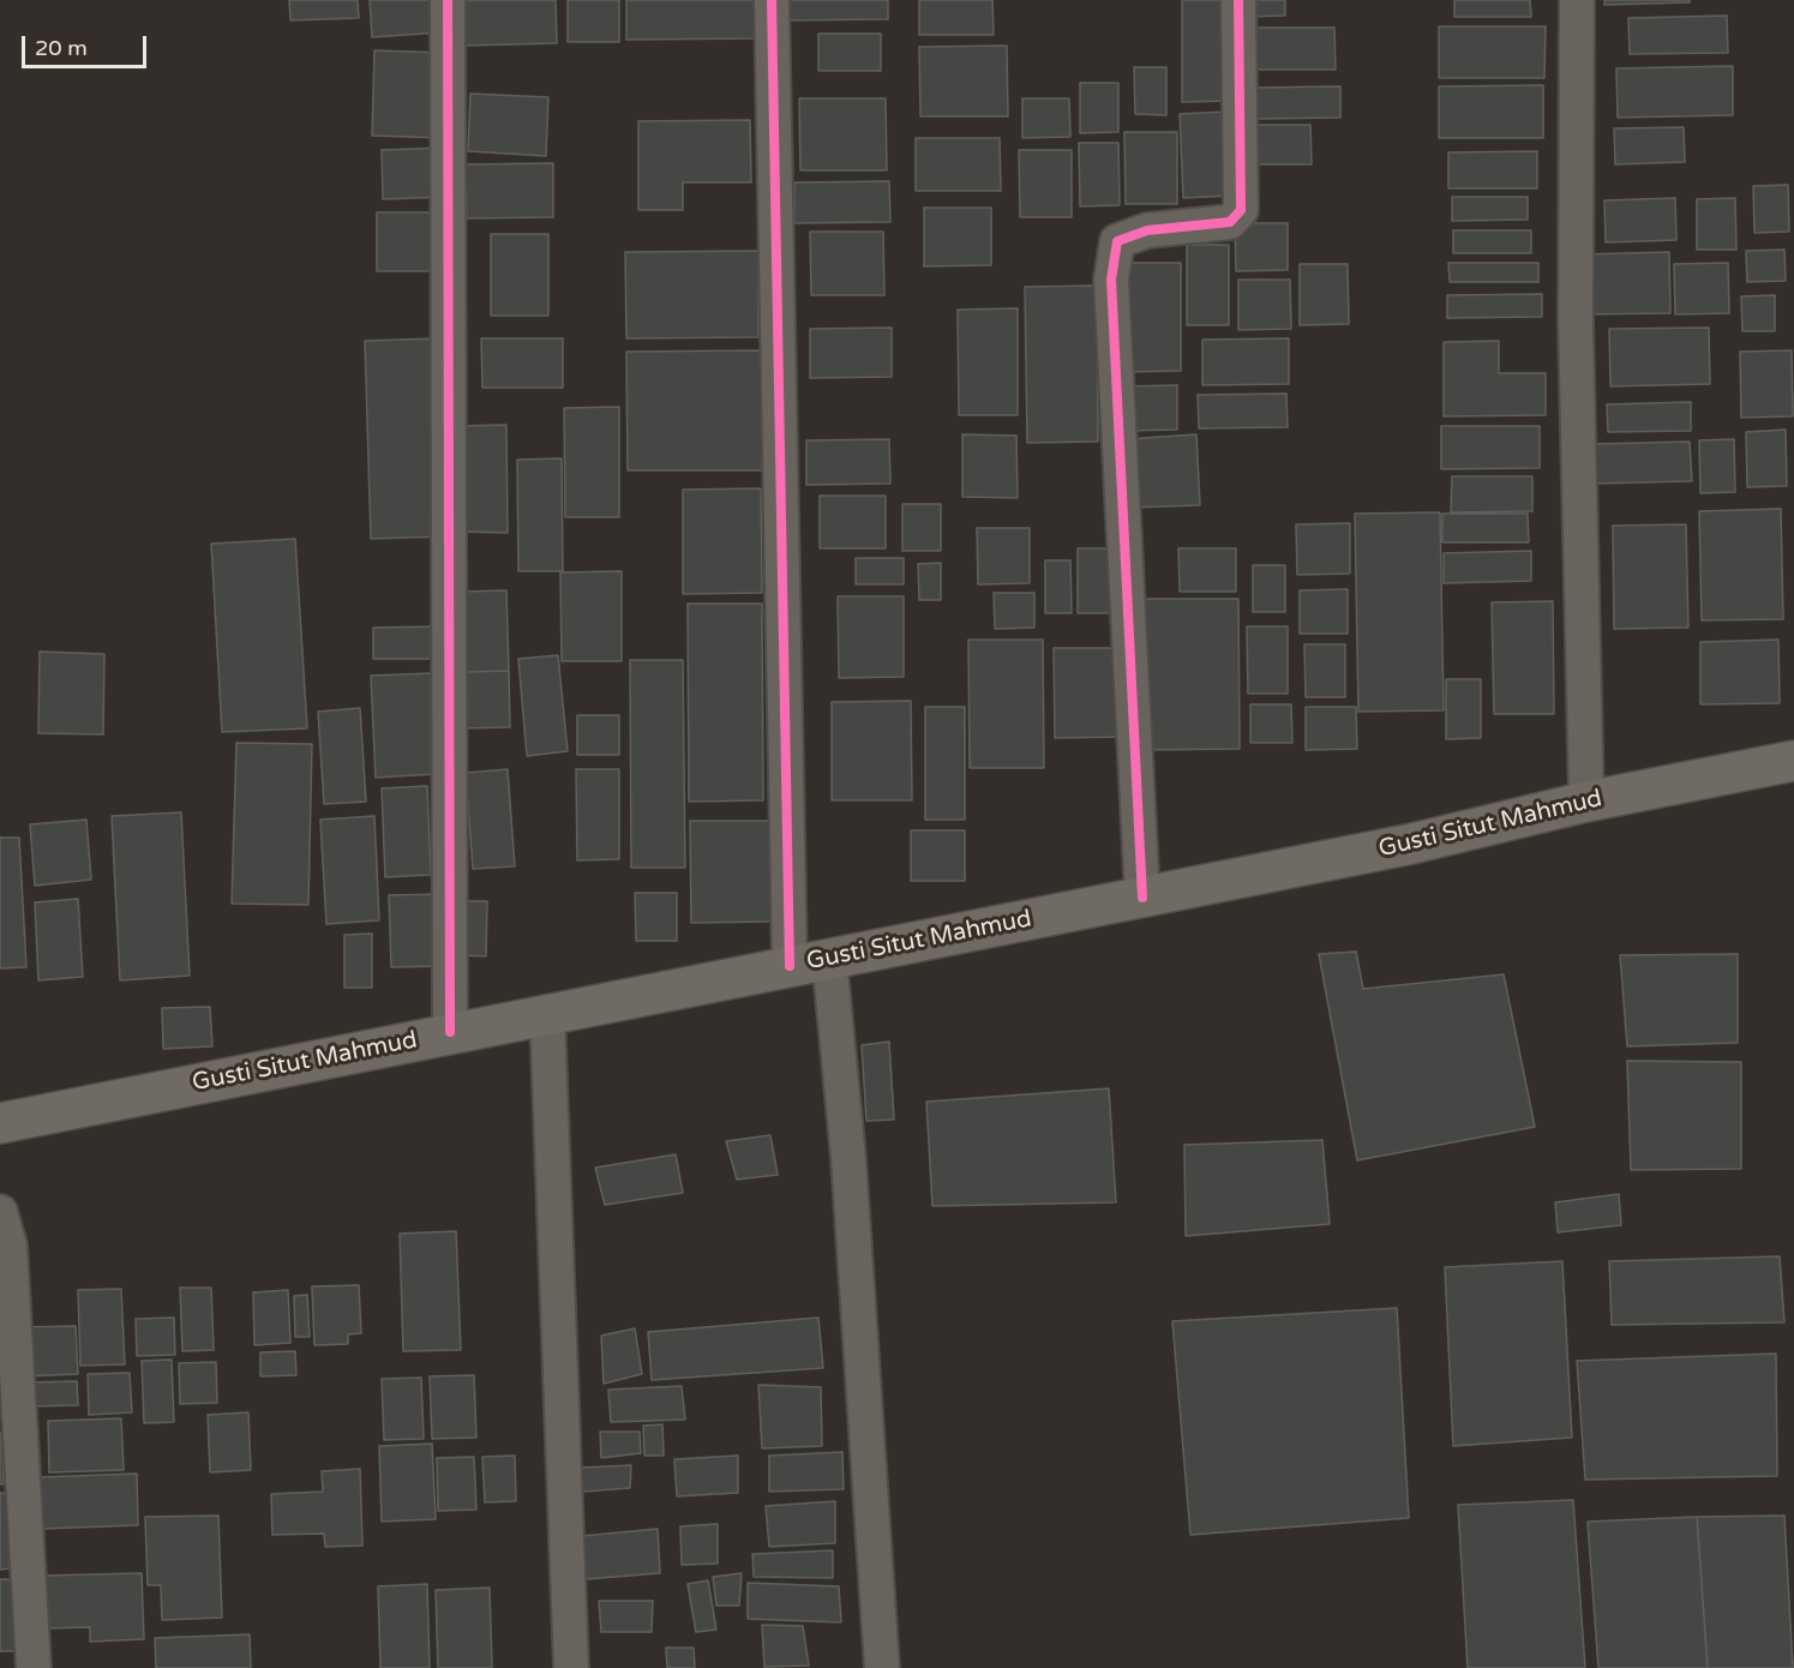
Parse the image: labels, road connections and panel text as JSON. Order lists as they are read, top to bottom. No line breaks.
{"streets":{"highway":["Gusti Situt Mahmud"]},"scale_bar":"20 m"}
